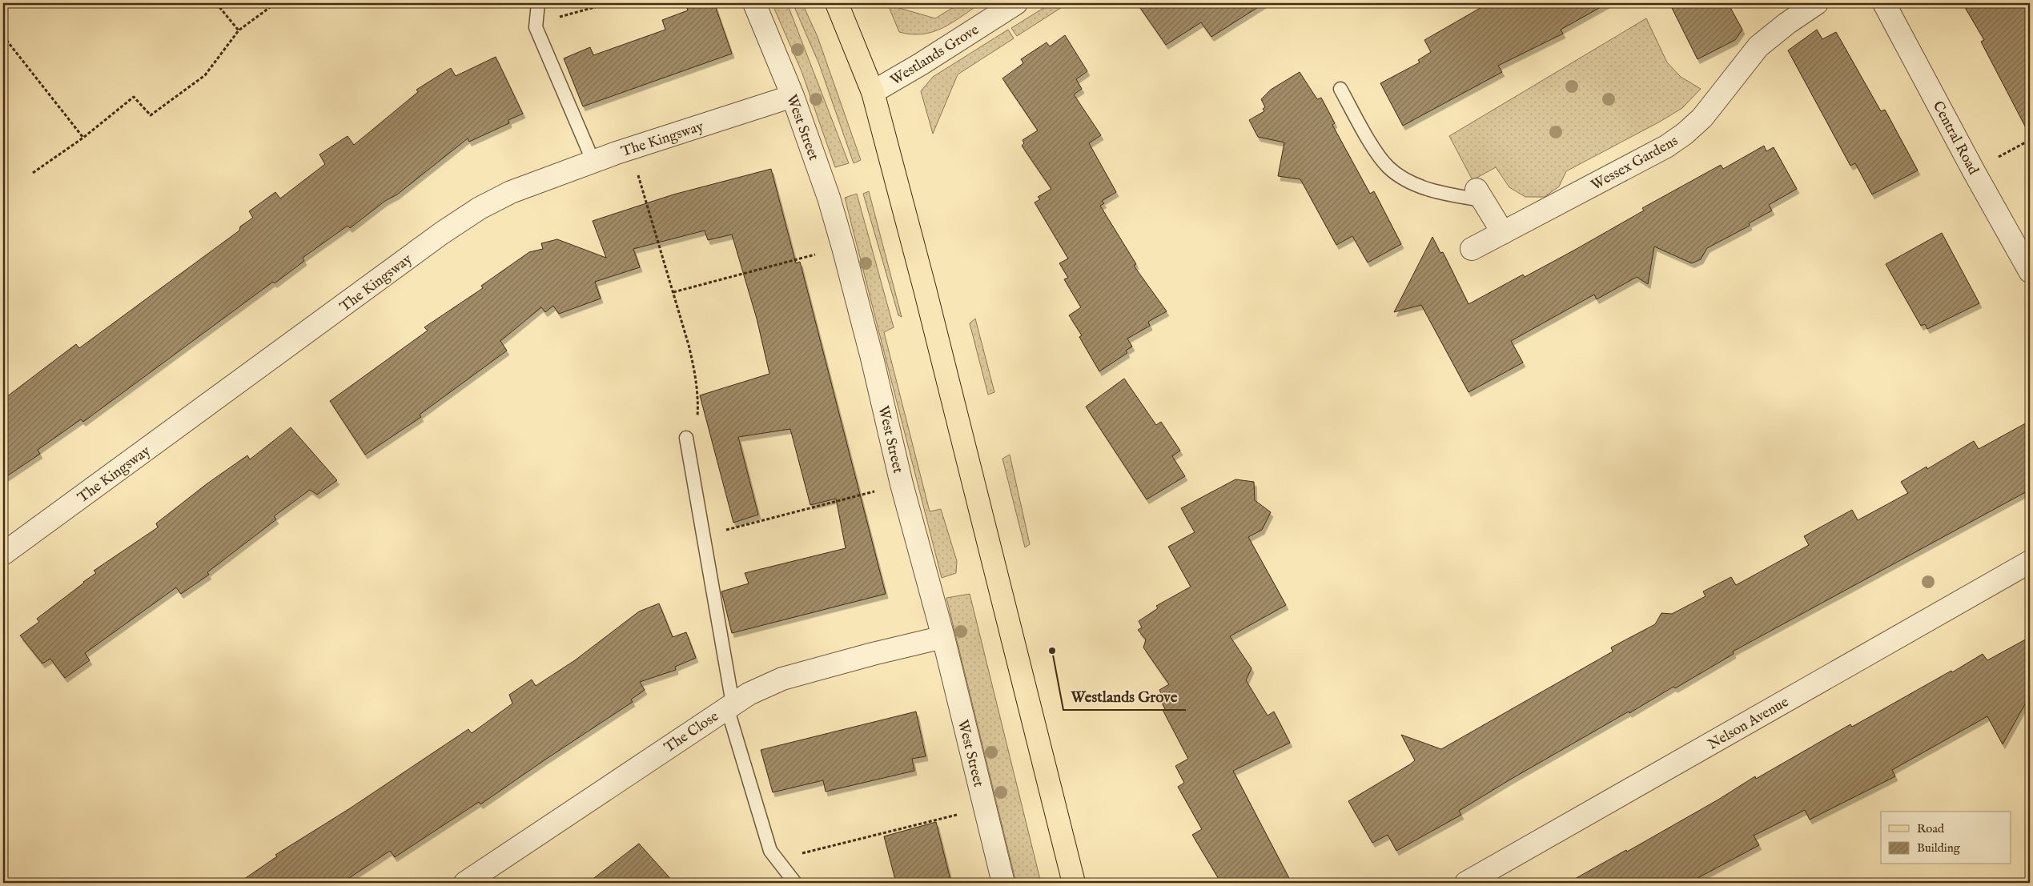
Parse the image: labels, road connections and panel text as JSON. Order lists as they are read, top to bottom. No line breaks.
{"streets":{"street":["Westlands Grove","West Street","Central Road","The Kingsway","Wessex Gardens","Nelson Avenue","The Close"]},"crossings":[["West Street","The Kingsway"],["West Street","The Close"]],"places":["Westlands Grove"],"legend":["Road","Building"]}
